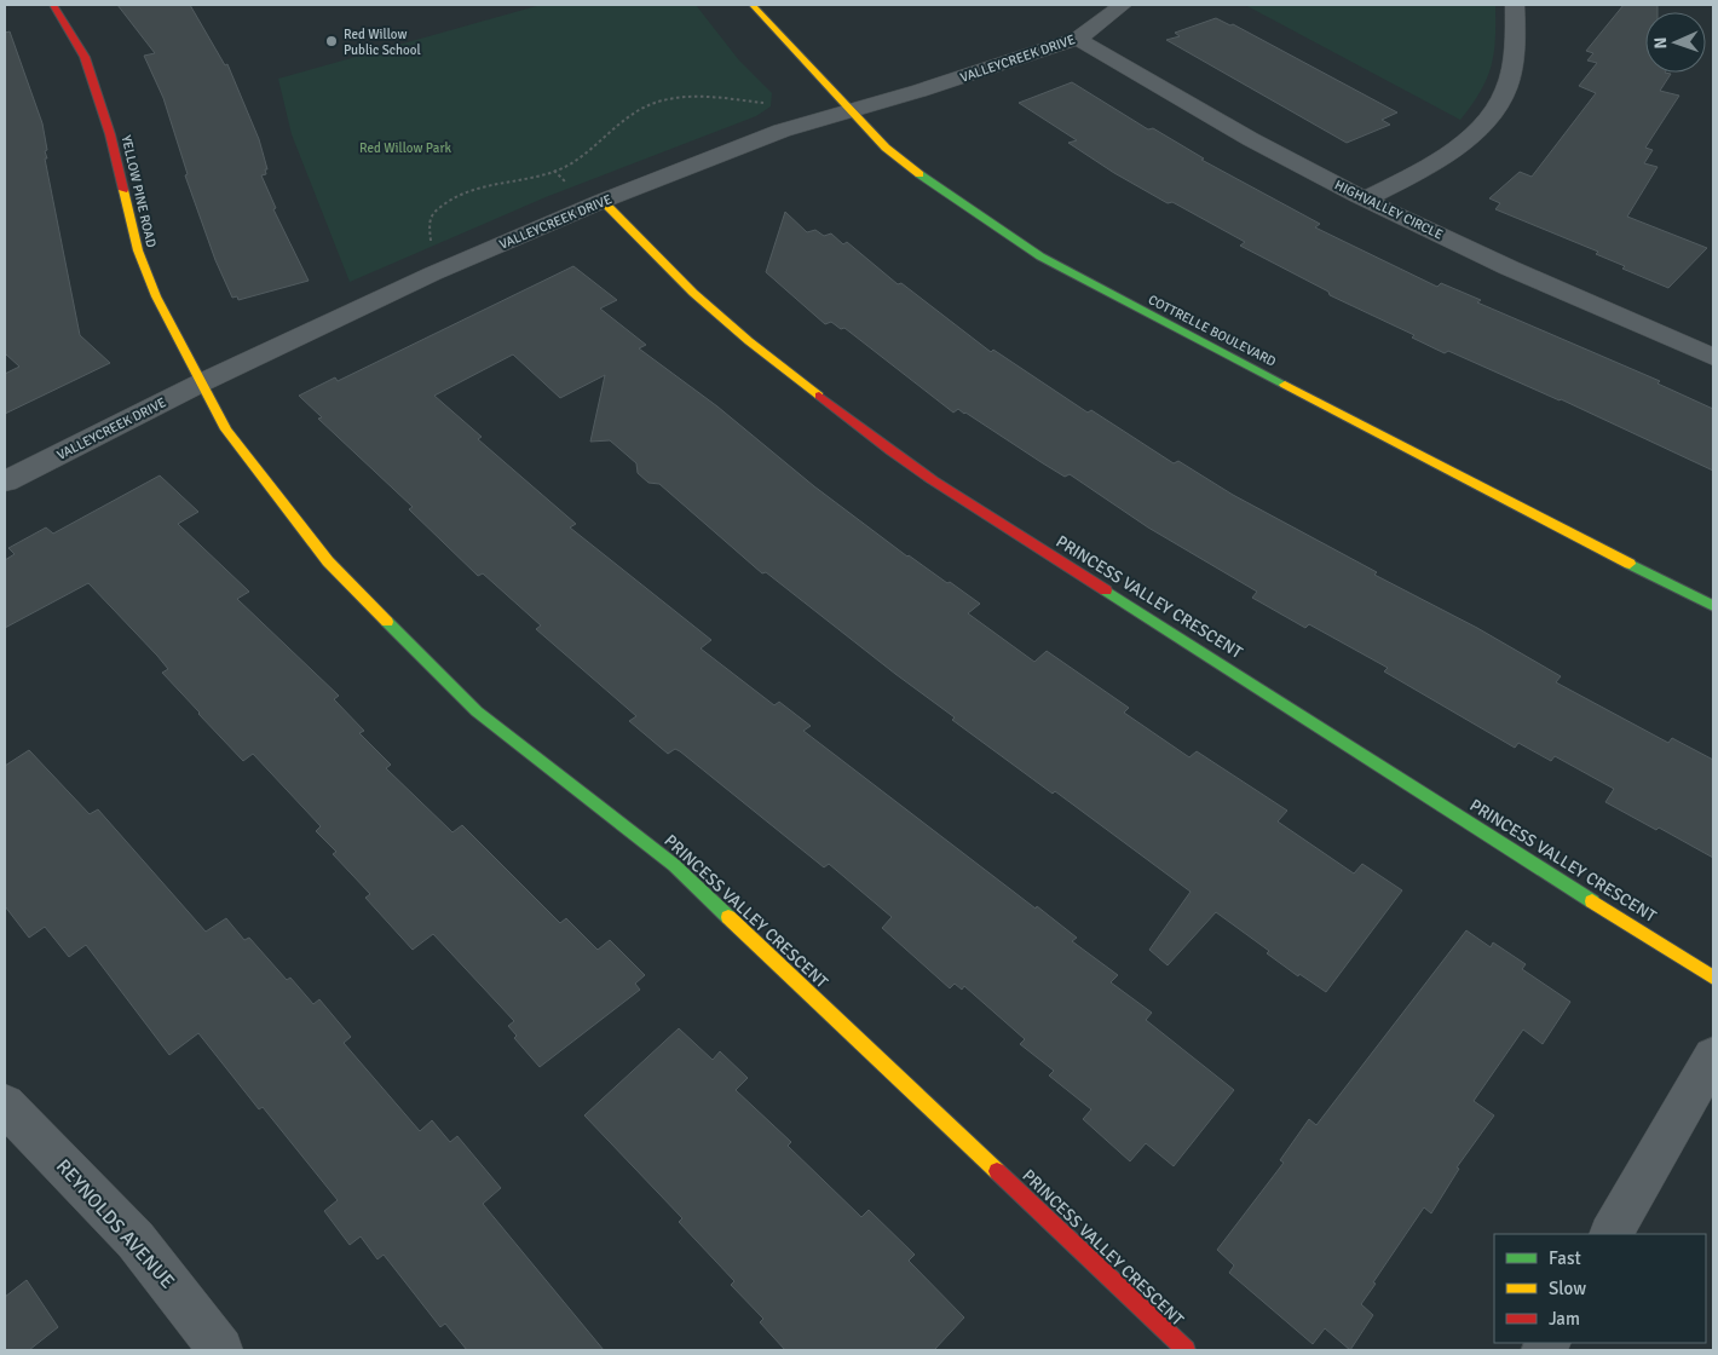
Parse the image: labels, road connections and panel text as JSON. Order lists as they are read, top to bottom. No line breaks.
{"streets":{"street":["VALLEYCREEK DRIVE","YELLOW PINE ROAD","HIGHVALLEY CIRCLE","COTTRELLE BOULEVARD","PRINCESS VALLEY CRESCENT","REYNOLDS AVENUE"]},"crossings":[["VALLEYCREEK DRIVE","YELLOW PINE ROAD"],["VALLEYCREEK DRIVE","HIGHVALLEY CIRCLE"],["VALLEYCREEK DRIVE","COTTRELLE BOULEVARD"],["VALLEYCREEK DRIVE","PRINCESS VALLEY CRESCENT"],["YELLOW PINE ROAD","PRINCESS VALLEY CRESCENT"]],"parks":["Red Willow Park"],"places":["Red Willow Public School"],"legend":["Fast","Slow","Jam"],"north":"left"}
